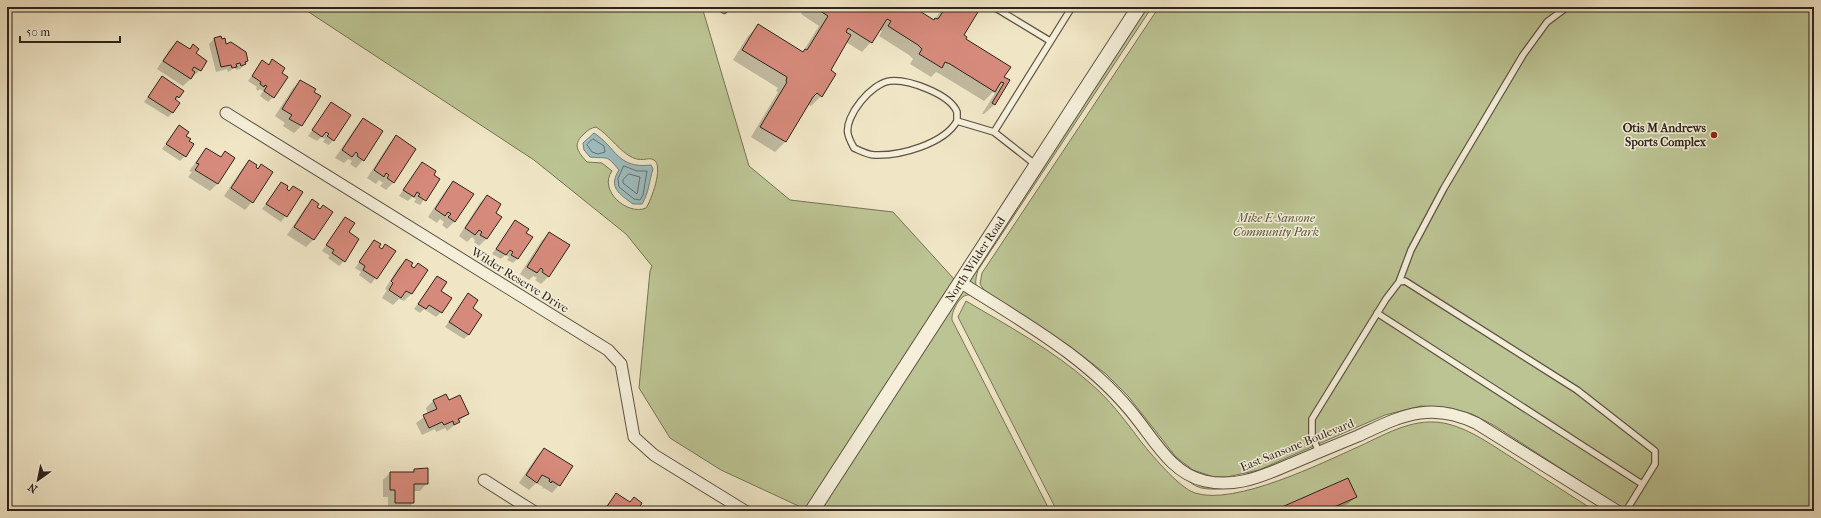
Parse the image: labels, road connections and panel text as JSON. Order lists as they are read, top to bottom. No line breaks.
{"streets":{"street":["North Wilder Road","Wilder Reserve Drive","East Sansone Boulevard"]},"crossings":[["North Wilder Road","East Sansone Boulevard"]],"parks":["Mike E Sansone Community Park"],"places":["Otis M Andrews Sports Complex"],"scale_bar":"50 m","north":"bottom left"}
